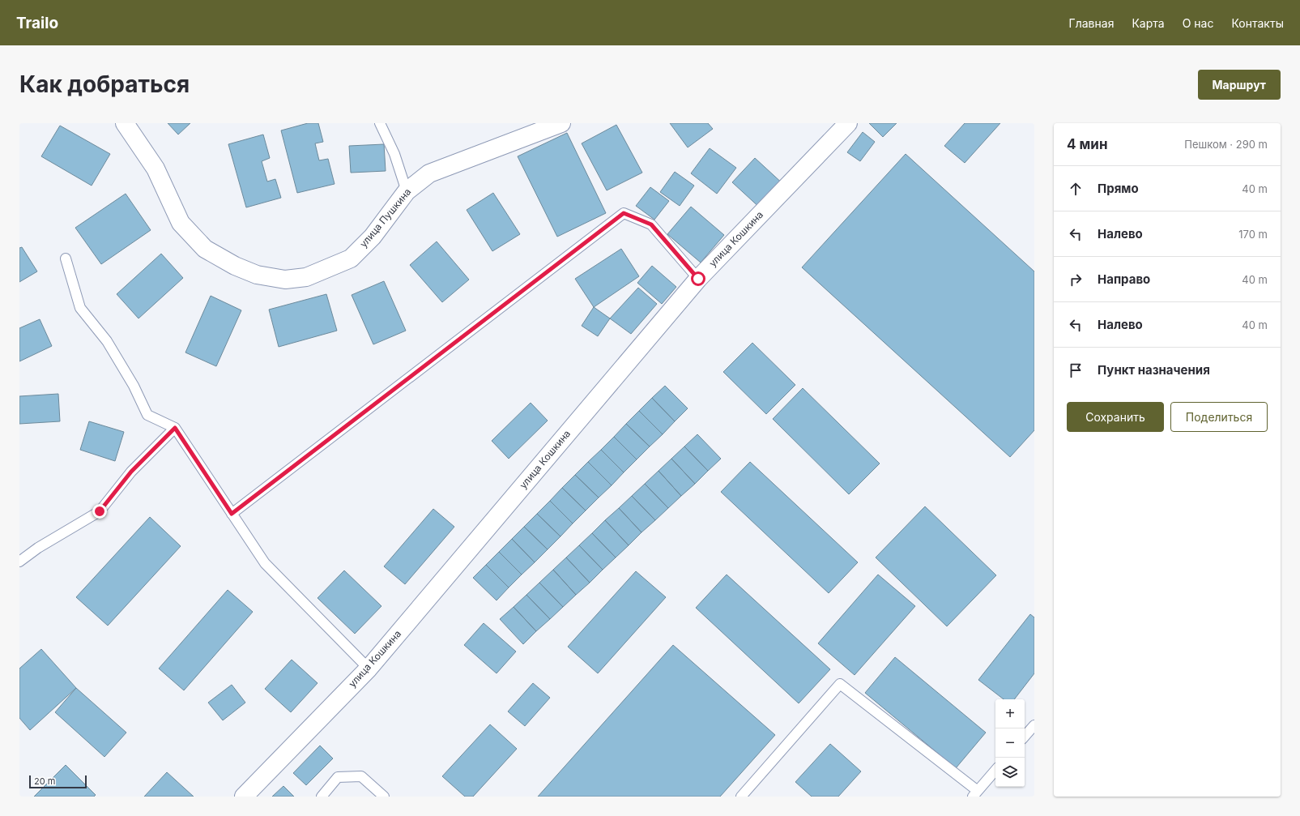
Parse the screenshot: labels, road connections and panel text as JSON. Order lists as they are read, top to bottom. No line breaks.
{"streets":{"street":["улица Пушкина","улица Кошкина"]},"scale_bar":"20 m","page":{"header":"Trailo","nav":["Главная","Карта","О нас","Контакты"],"buttons":["Маршрут",["Сохранить","Поделиться"]],"title":"Как добраться","heading":["4 мин","Пешком · 290 m"],"list":[["Прямо","40 m"],["Налево","170 m"],["Направо","40 m"],["Налево","40 m"],"Пункт назначения"],"map_buttons":["+","−"],"scale":"20 m"}}
